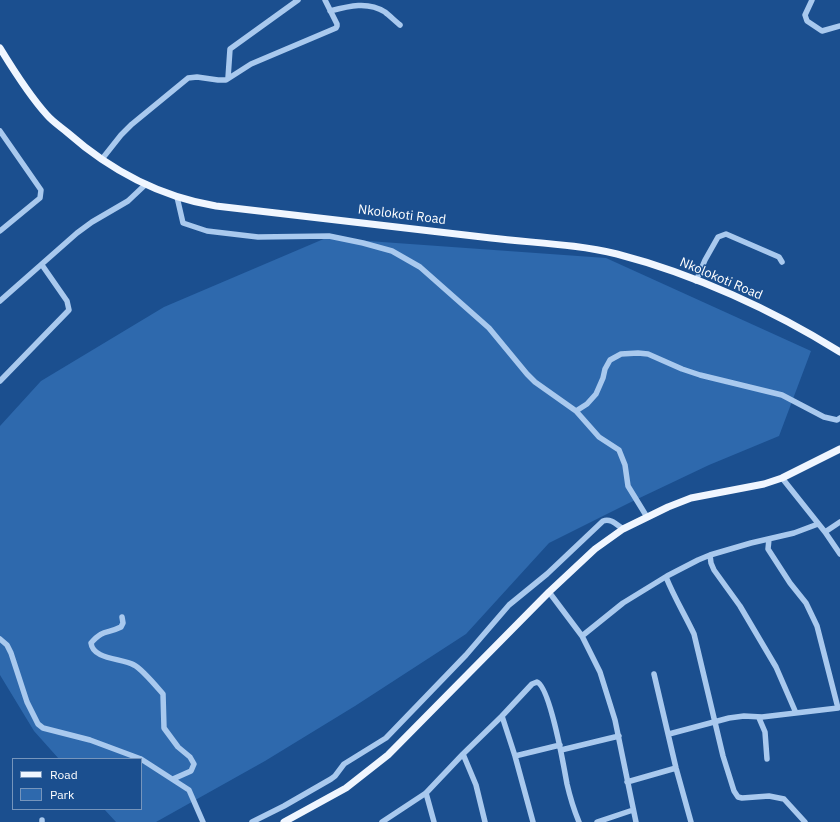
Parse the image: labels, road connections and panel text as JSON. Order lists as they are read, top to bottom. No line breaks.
{"streets":{"main road":["Nkolokoti Road"]},"legend":["Road","Park"]}
